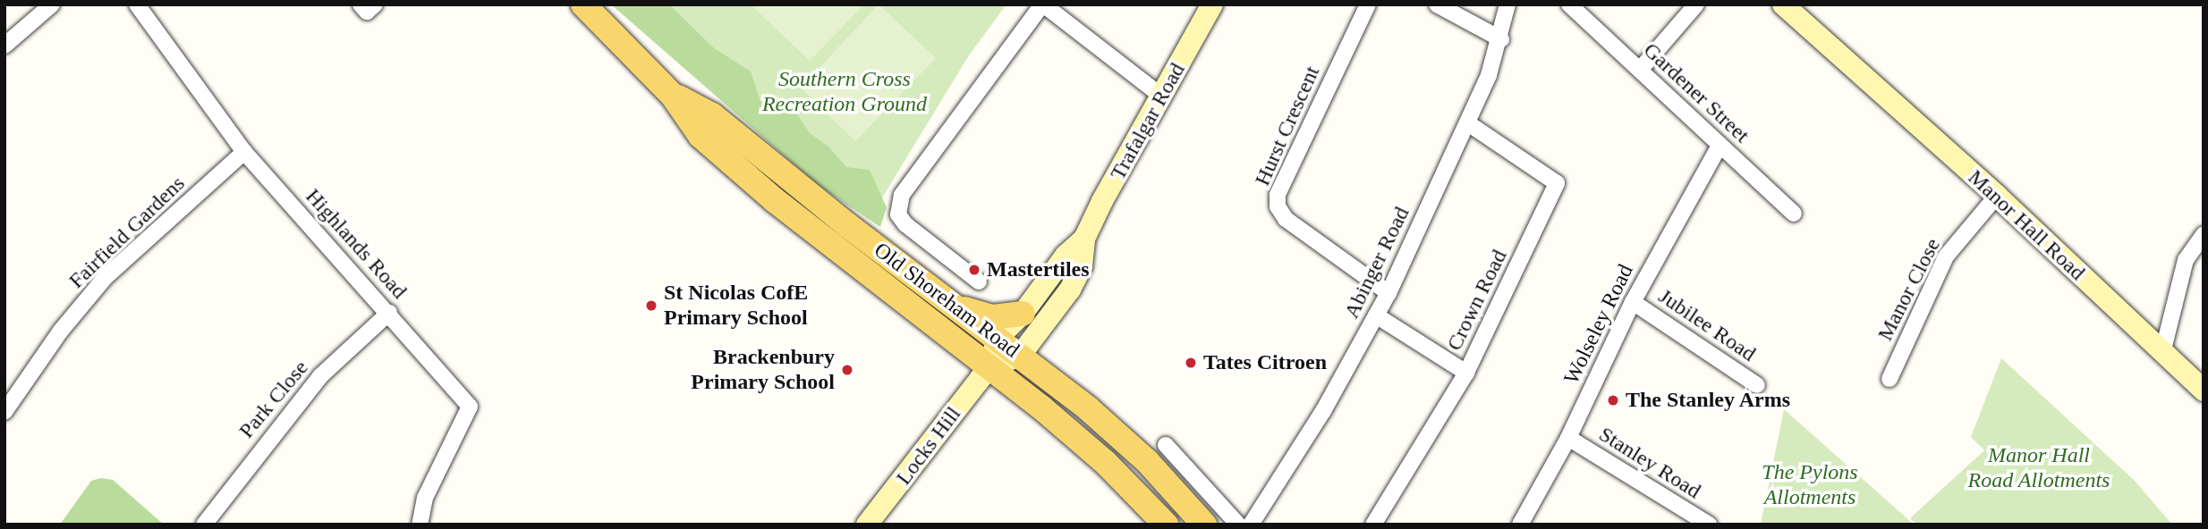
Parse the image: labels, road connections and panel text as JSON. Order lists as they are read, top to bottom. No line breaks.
{"streets":{"main road":["Old Shoreham Road"],"street":["Gardener Street","Trafalgar Road","Hurst Crescent","Manor Hall Road","Fairfield Gardens","Highlands Road","Abinger Road","Manor Close","Crown Road","Wolseley Road","Jubilee Road","Park Close","Locks Hill","Stanley Road"]},"crossings":[["Gardener Street","Wolseley Road"],["Trafalgar Road","Old Shoreham Road"],["Hurst Crescent","Abinger Road"],["Manor Hall Road","Manor Close"],["Fairfield Gardens","Highlands Road"],["Highlands Road","Park Close"],["Abinger Road","Crown Road"],["Old Shoreham Road","Locks Hill"],["Wolseley Road","Jubilee Road"],["Wolseley Road","Stanley Road"]],"parks":["Southern Cross Recreation Ground","Manor Hall Road Allotments","The Pylons Allotments"],"places":["Mastertiles","St Nicolas CofE Primary School","Tates Citroen","Brackenbury Primary School","The Stanley Arms"]}
